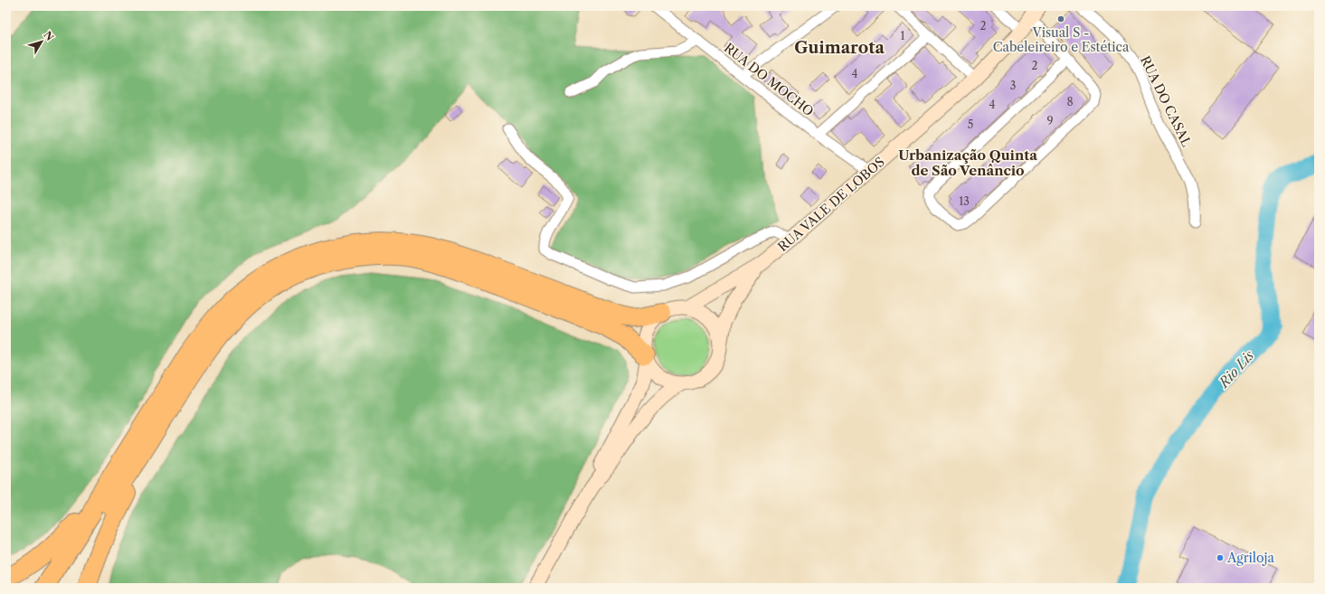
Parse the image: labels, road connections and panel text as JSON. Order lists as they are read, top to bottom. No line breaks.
{"streets":{"main road":["RUA VALE DE LOBOS"],"street":["RUA DO MOCHO","RUA DO CASAL"]},"crossings":[["RUA DO MOCHO","RUA VALE DE LOBOS"]],"districts":["Guimarota","Urbanização Quinta de São Venâncio"],"water":["Rio Lis"],"places":["Visual S - Cabeleireiro e Estética","Agriloja"],"house_numbers":["2","1","2","4","3","8","4","9","5","13"],"north":"top right"}
